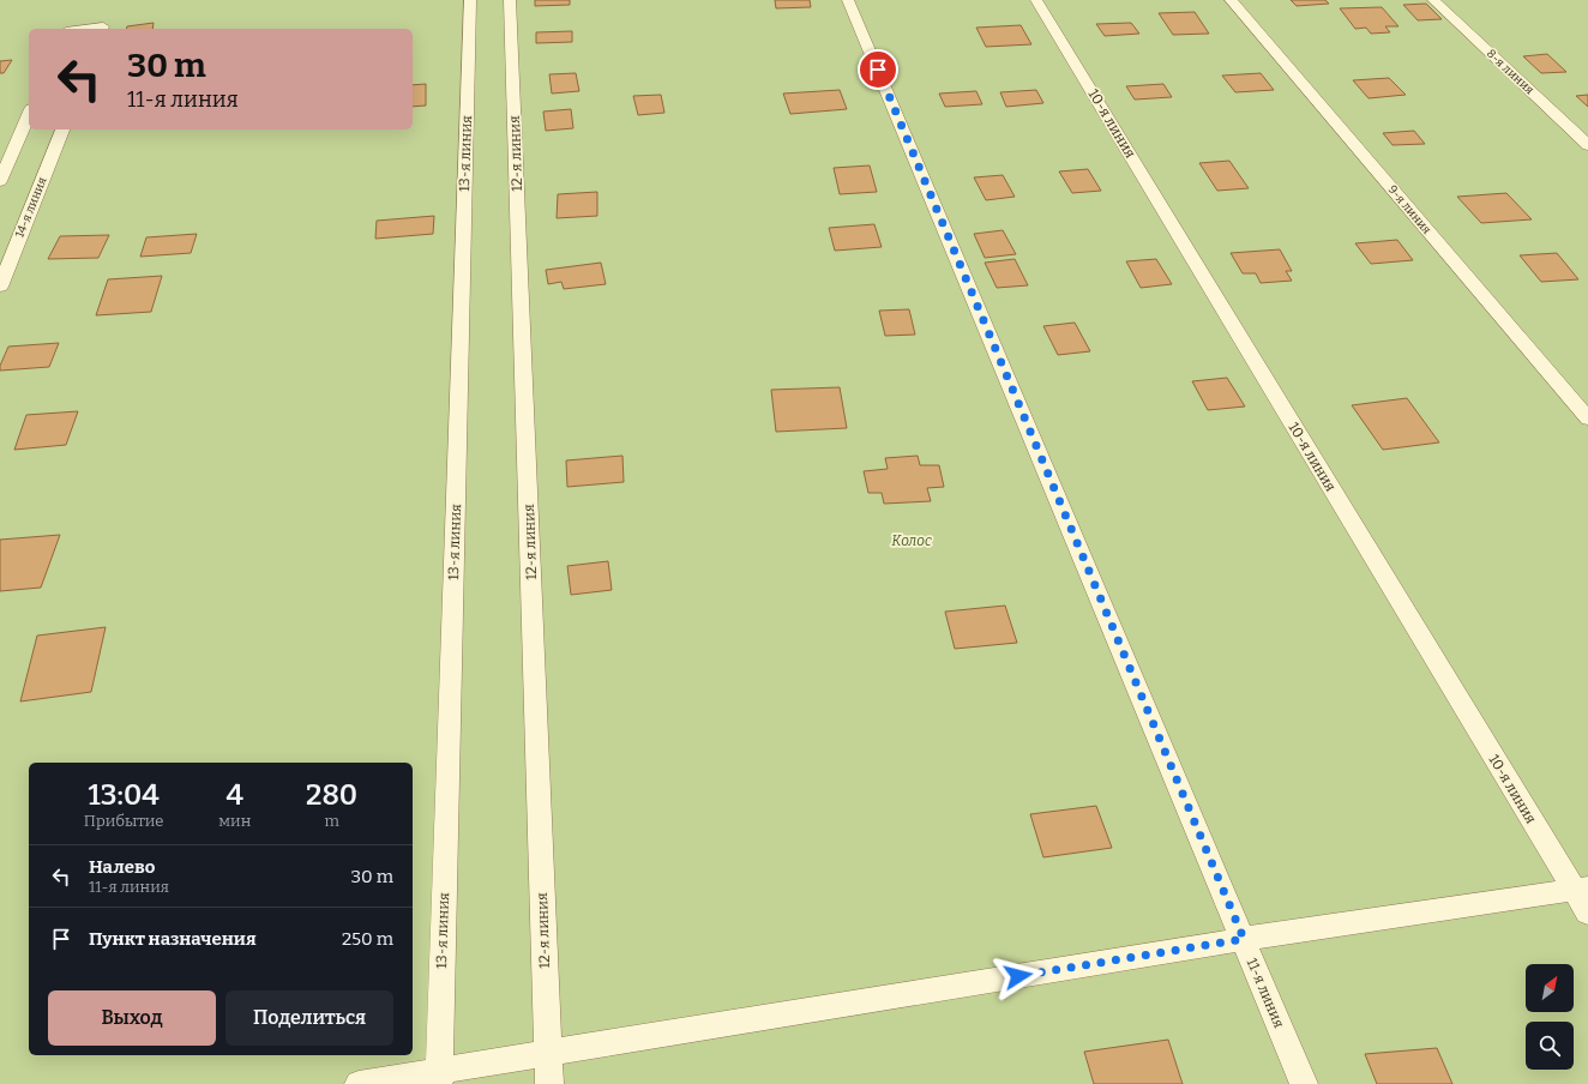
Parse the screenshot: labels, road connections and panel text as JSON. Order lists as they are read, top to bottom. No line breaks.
{"streets":{"lane":["8-я линия","10-я линия","13-я линия","12-я линия","14-я линия","9-я линия","11-я линия"]},"parks":["Колос"],"north":"top right","page":{"turn":["30 m","11-я линия"],"eta":["13:04","Прибытие","4","мин","280","m"],"list":[{"name":"Налево","note":"11-я линия","value":"30 m"},{"name":"Пункт назначения","value":"250 m"}],"buttons":["Выход","Поделиться"]}}
